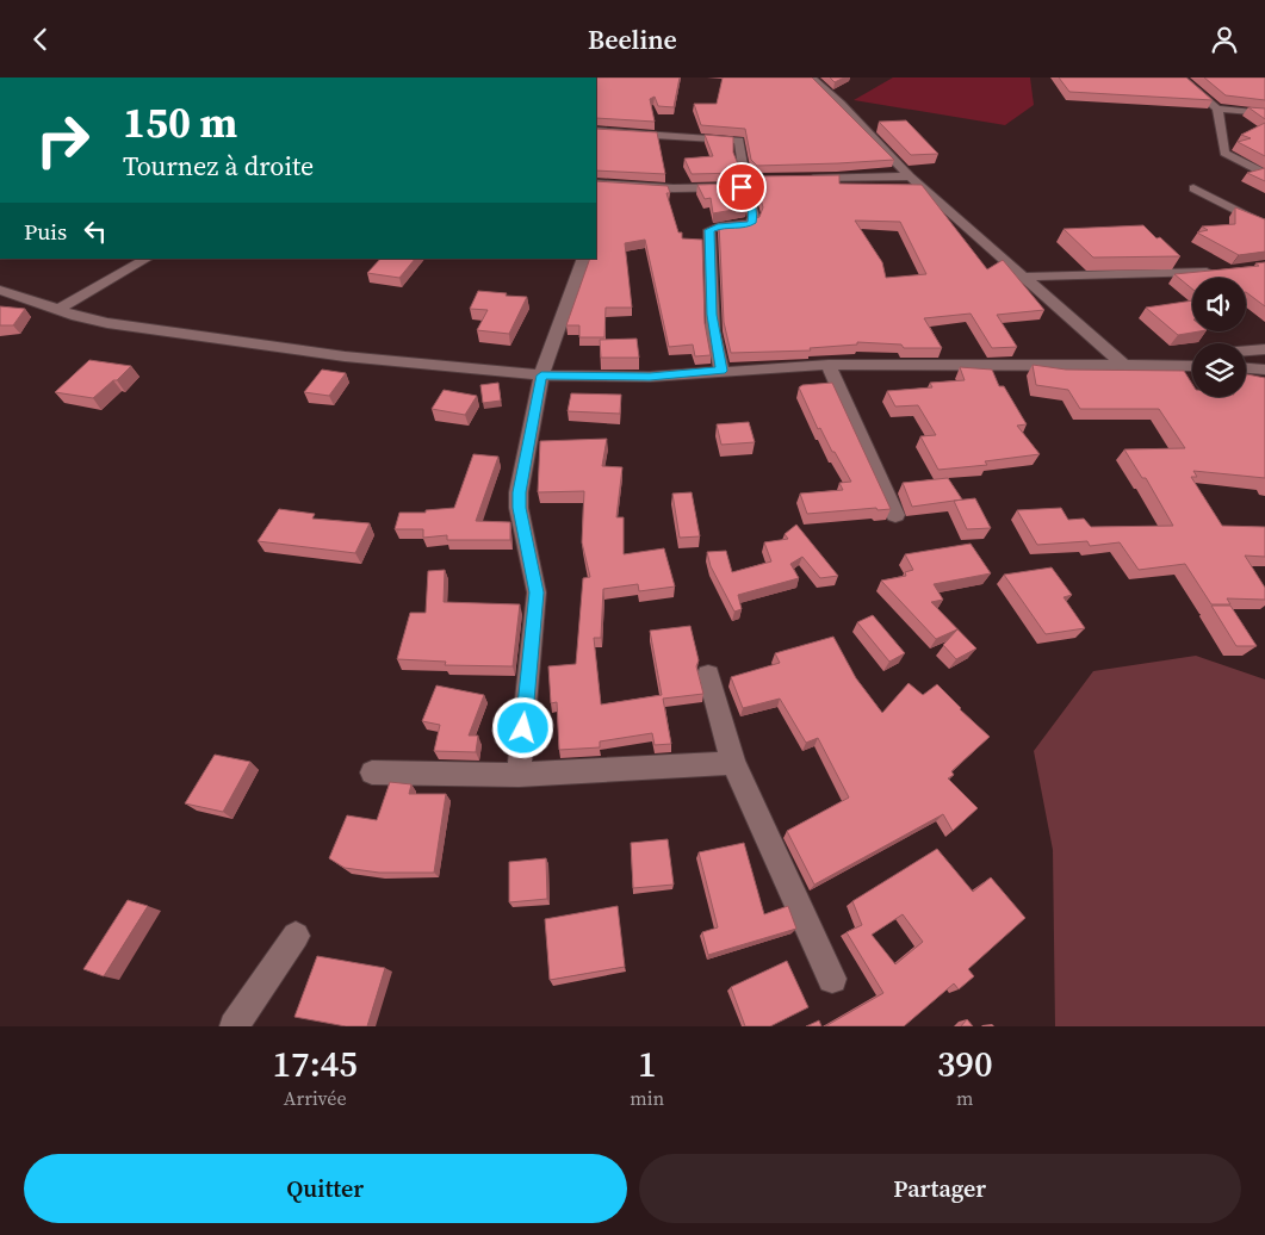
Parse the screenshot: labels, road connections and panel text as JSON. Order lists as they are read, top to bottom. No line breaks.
{"page":{"header":"Beeline","turn":["150 m","Tournez à droite"],"then":"Puis","eta":["17:45","Arrivée","1","min","390","m"],"buttons":["Quitter","Partager"]}}
